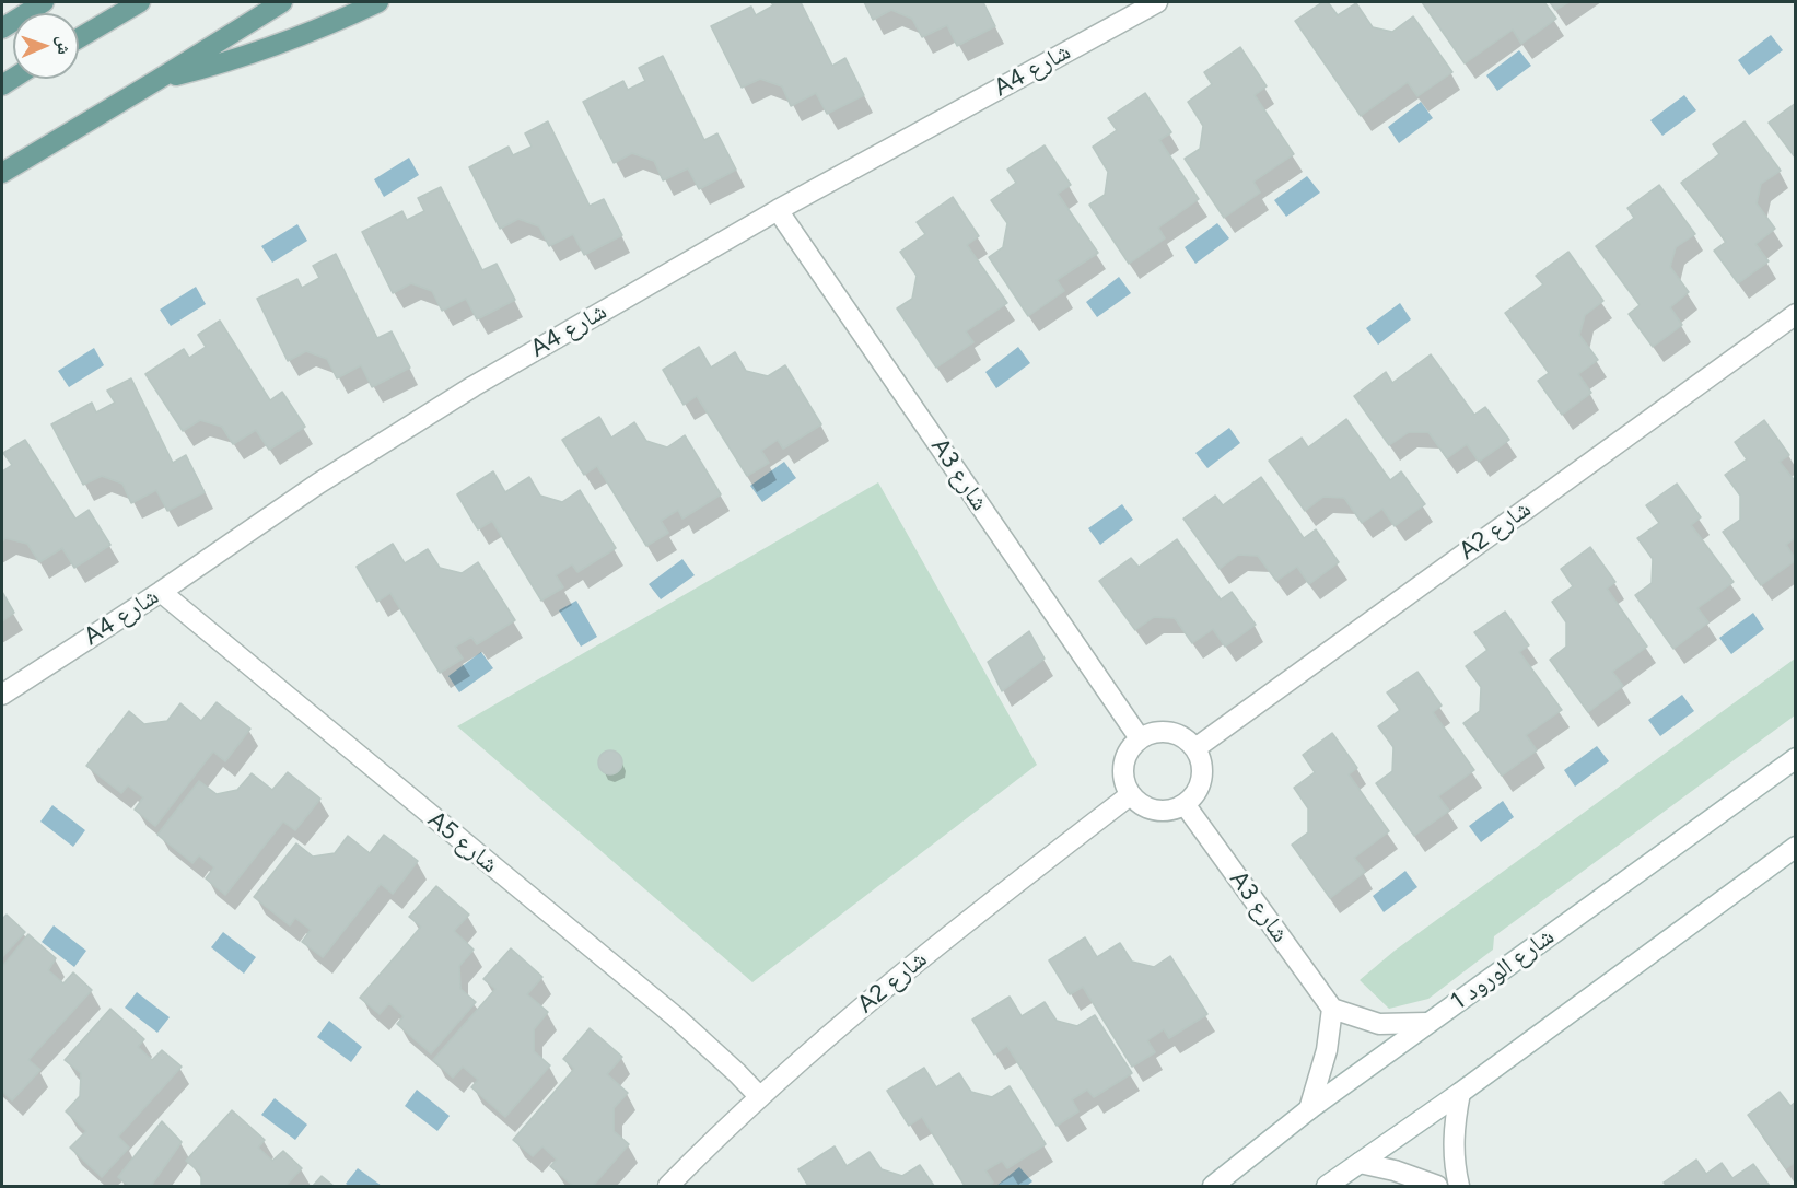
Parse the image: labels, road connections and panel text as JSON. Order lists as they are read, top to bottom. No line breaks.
{"streets":{"street":["A4 شارع","A3 شارع","A2 شارع","A5 شارع","شارع الورود 1"]},"crossings":[["A4 شارع","A3 شارع"],["A4 شارع","A5 شارع"],["A3 شارع","A2 شارع"],["A2 شارع","A5 شارع"]],"north":"right"}
